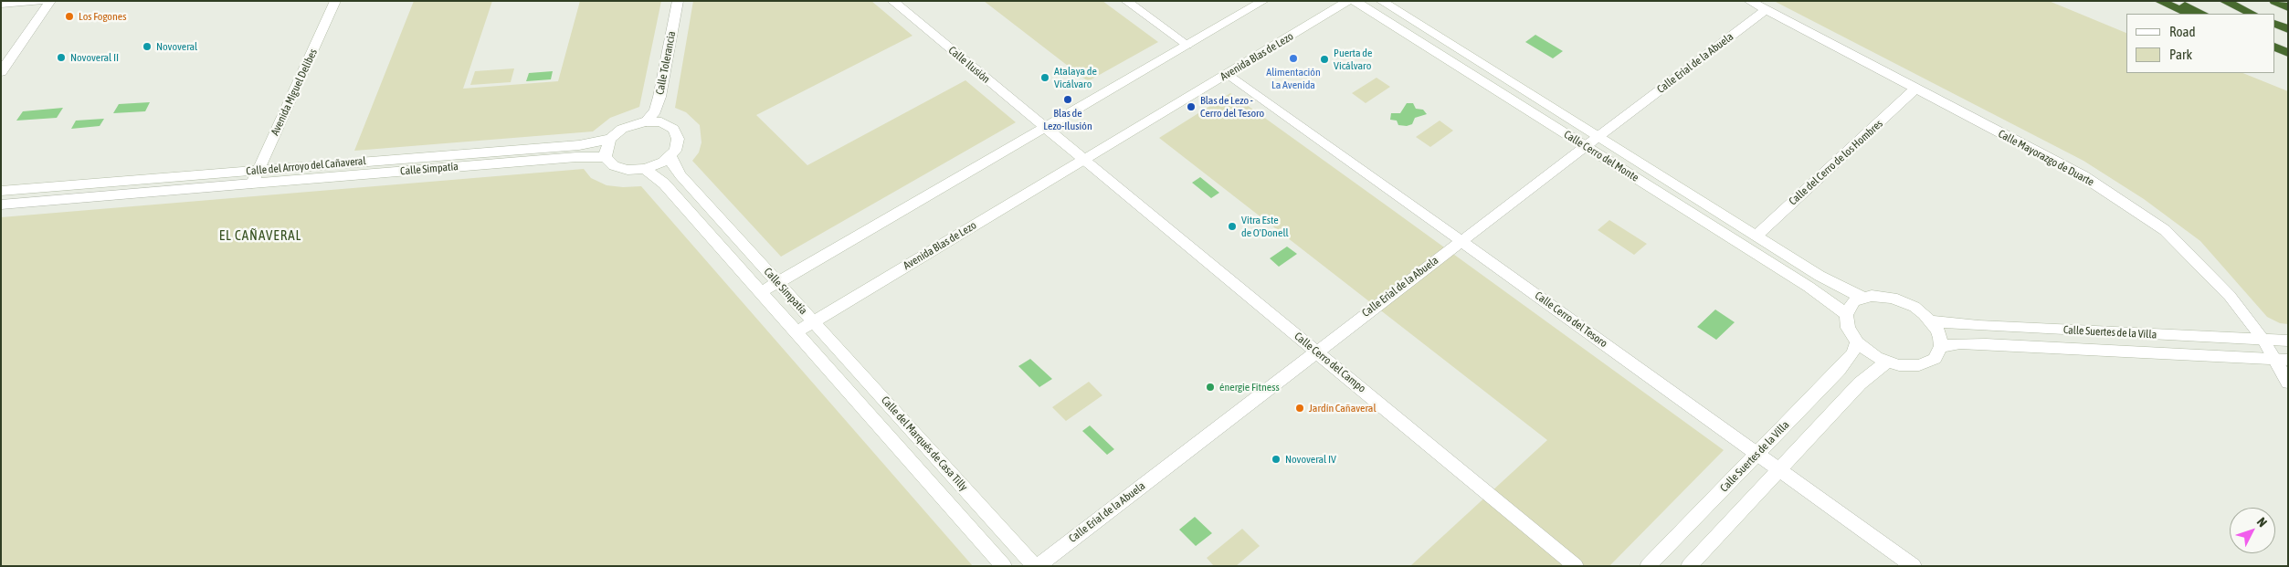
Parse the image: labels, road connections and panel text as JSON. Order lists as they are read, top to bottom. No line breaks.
{"streets":{"main road":["Avenida Blas de Lezo","Calle Tolerancia","Calle Erial de la Abuela","Calle Ilusión","Avenida Miguel Delibes","Calle Cerro del Monte","Calle Mayorazgo de Duarte","Calle del Cerro de los Hombres","Calle del Arroyo del Cañaveral","Calle Simpatía","Calle Cerro del Tesoro","Calle Suertes de la Villa","Calle Cerro del Campo","Calle del Marqués de Casa Tilly"]},"crossings":[["Avenida Blas de Lezo","Calle Simpatía"],["Avenida Blas de Lezo","Calle Cerro del Tesoro"],["Avenida Blas de Lezo","Calle Cerro del Campo"],["Avenida Blas de Lezo","Calle del Marqués de Casa Tilly"],["Calle Tolerancia","Calle del Arroyo del Cañaveral"],["Calle Tolerancia","Calle Simpatía"],["Calle Erial de la Abuela","Calle Cerro del Monte"],["Calle Erial de la Abuela","Calle Mayorazgo de Duarte"],["Calle Erial de la Abuela","Calle Cerro del Tesoro"],["Calle Erial de la Abuela","Calle Cerro del Campo"],["Calle Erial de la Abuela","Calle del Marqués de Casa Tilly"],["Avenida Miguel Delibes","Calle del Arroyo del Cañaveral"],["Avenida Miguel Delibes","Calle Simpatía"],["Calle Cerro del Monte","Calle del Cerro de los Hombres"],["Calle Cerro del Monte","Calle Suertes de la Villa"],["Calle Mayorazgo de Duarte","Calle del Cerro de los Hombres"],["Calle Mayorazgo de Duarte","Calle Suertes de la Villa"],["Calle del Arroyo del Cañaveral","Calle Simpatía"],["Calle Simpatía","Calle del Marqués de Casa Tilly"],["Calle Cerro del Tesoro","Calle Suertes de la Villa"]],"districts":["EL CAÑAVERAL"],"places":["Los Fogones","Novoveral","Novoveral II","Alimentación La Avenida","Puerta de Vicálvaro","Atalaya de Vicálvaro","Blas de Lezo-Ilusión","Blas de Lezo - Cerro del Tesoro","Vitra Este de O'Donell","énergie Fitness","Jardín Cañaveral","Novoveral IV"],"legend":["Road","Park"],"north":"top right"}
